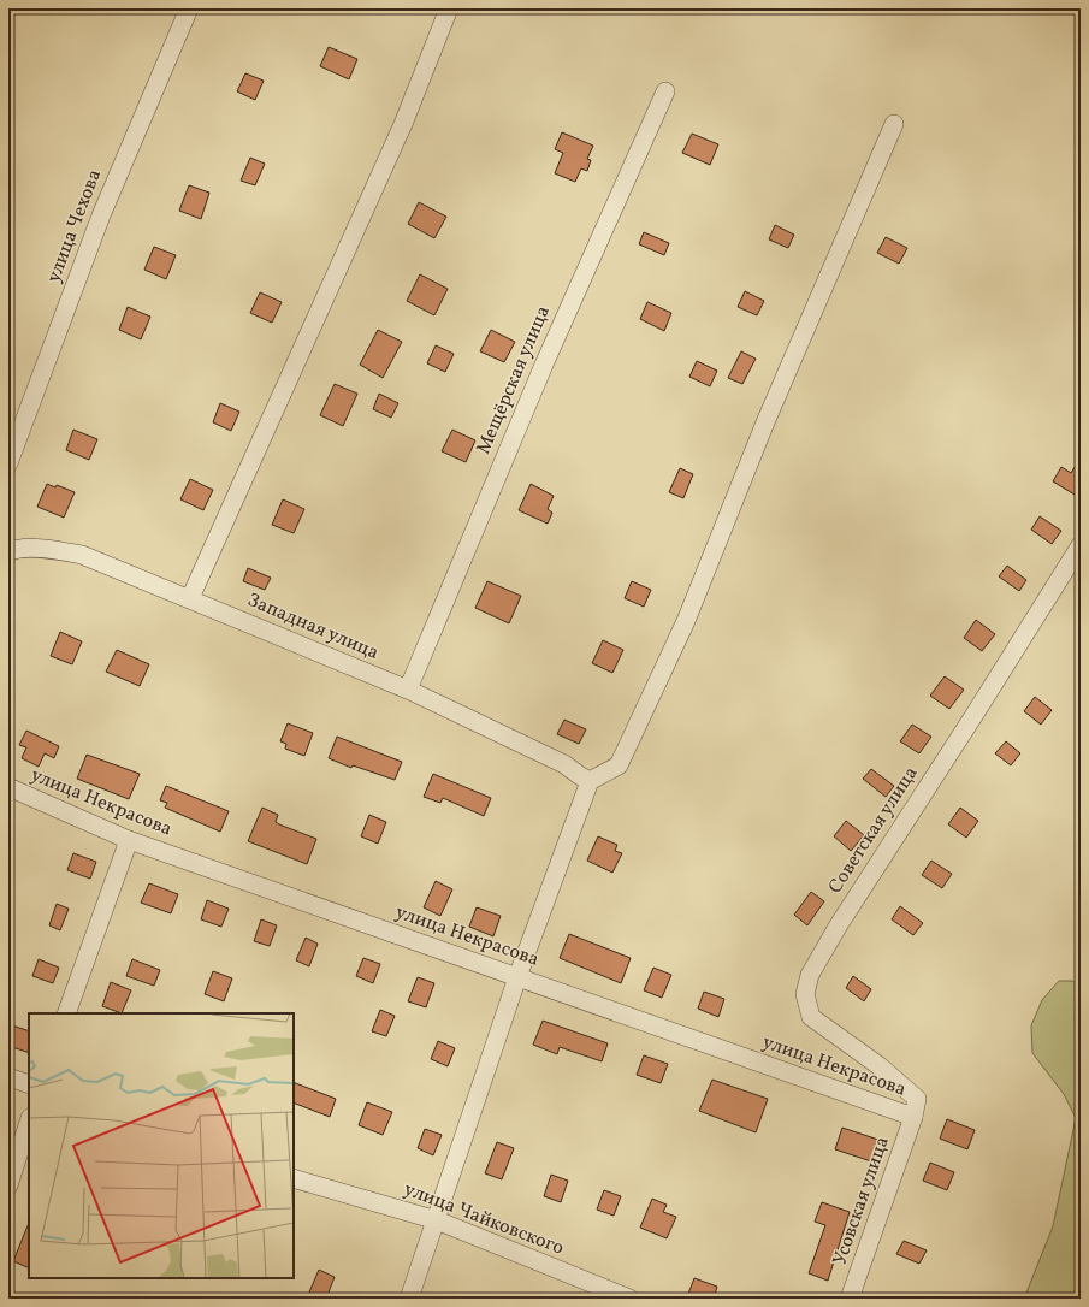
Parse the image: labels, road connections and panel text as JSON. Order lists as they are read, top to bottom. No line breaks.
{"streets":{"street":["улица Чехова","Мещёрская улица","Западная улица","улица Некрасова","Советская улица","Усовская улица","улица Чайковского"]},"crossings":[["Мещёрская улица","Западная улица"],["улица Некрасова","Советская улица"],["улица Некрасова","Усовская улица"],["Советская улица","Усовская улица"]]}
